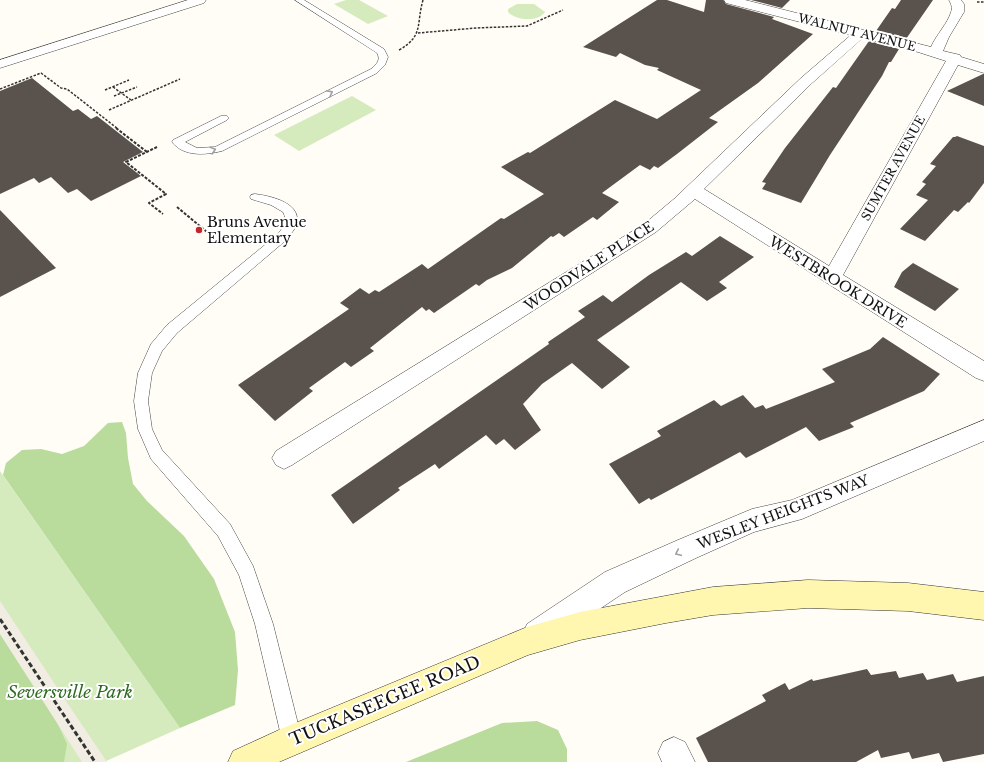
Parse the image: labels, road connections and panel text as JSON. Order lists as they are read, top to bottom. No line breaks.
{"streets":{"main road":["TUCKASEEGEE ROAD"],"street":["WALNUT AVENUE","SUMTER AVENUE","WOODVALE PLACE","WESTBROOK DRIVE","WESLEY HEIGHTS WAY"]},"crossings":[["WALNUT AVENUE","SUMTER AVENUE"],["WALNUT AVENUE","WOODVALE PLACE"],["SUMTER AVENUE","WESTBROOK DRIVE"],["WOODVALE PLACE","WESTBROOK DRIVE"],["WESLEY HEIGHTS WAY","TUCKASEEGEE ROAD"]],"one_way":["WESLEY HEIGHTS WAY"],"parks":["Seversville Park"],"places":["Bruns Avenue Elementary"]}
